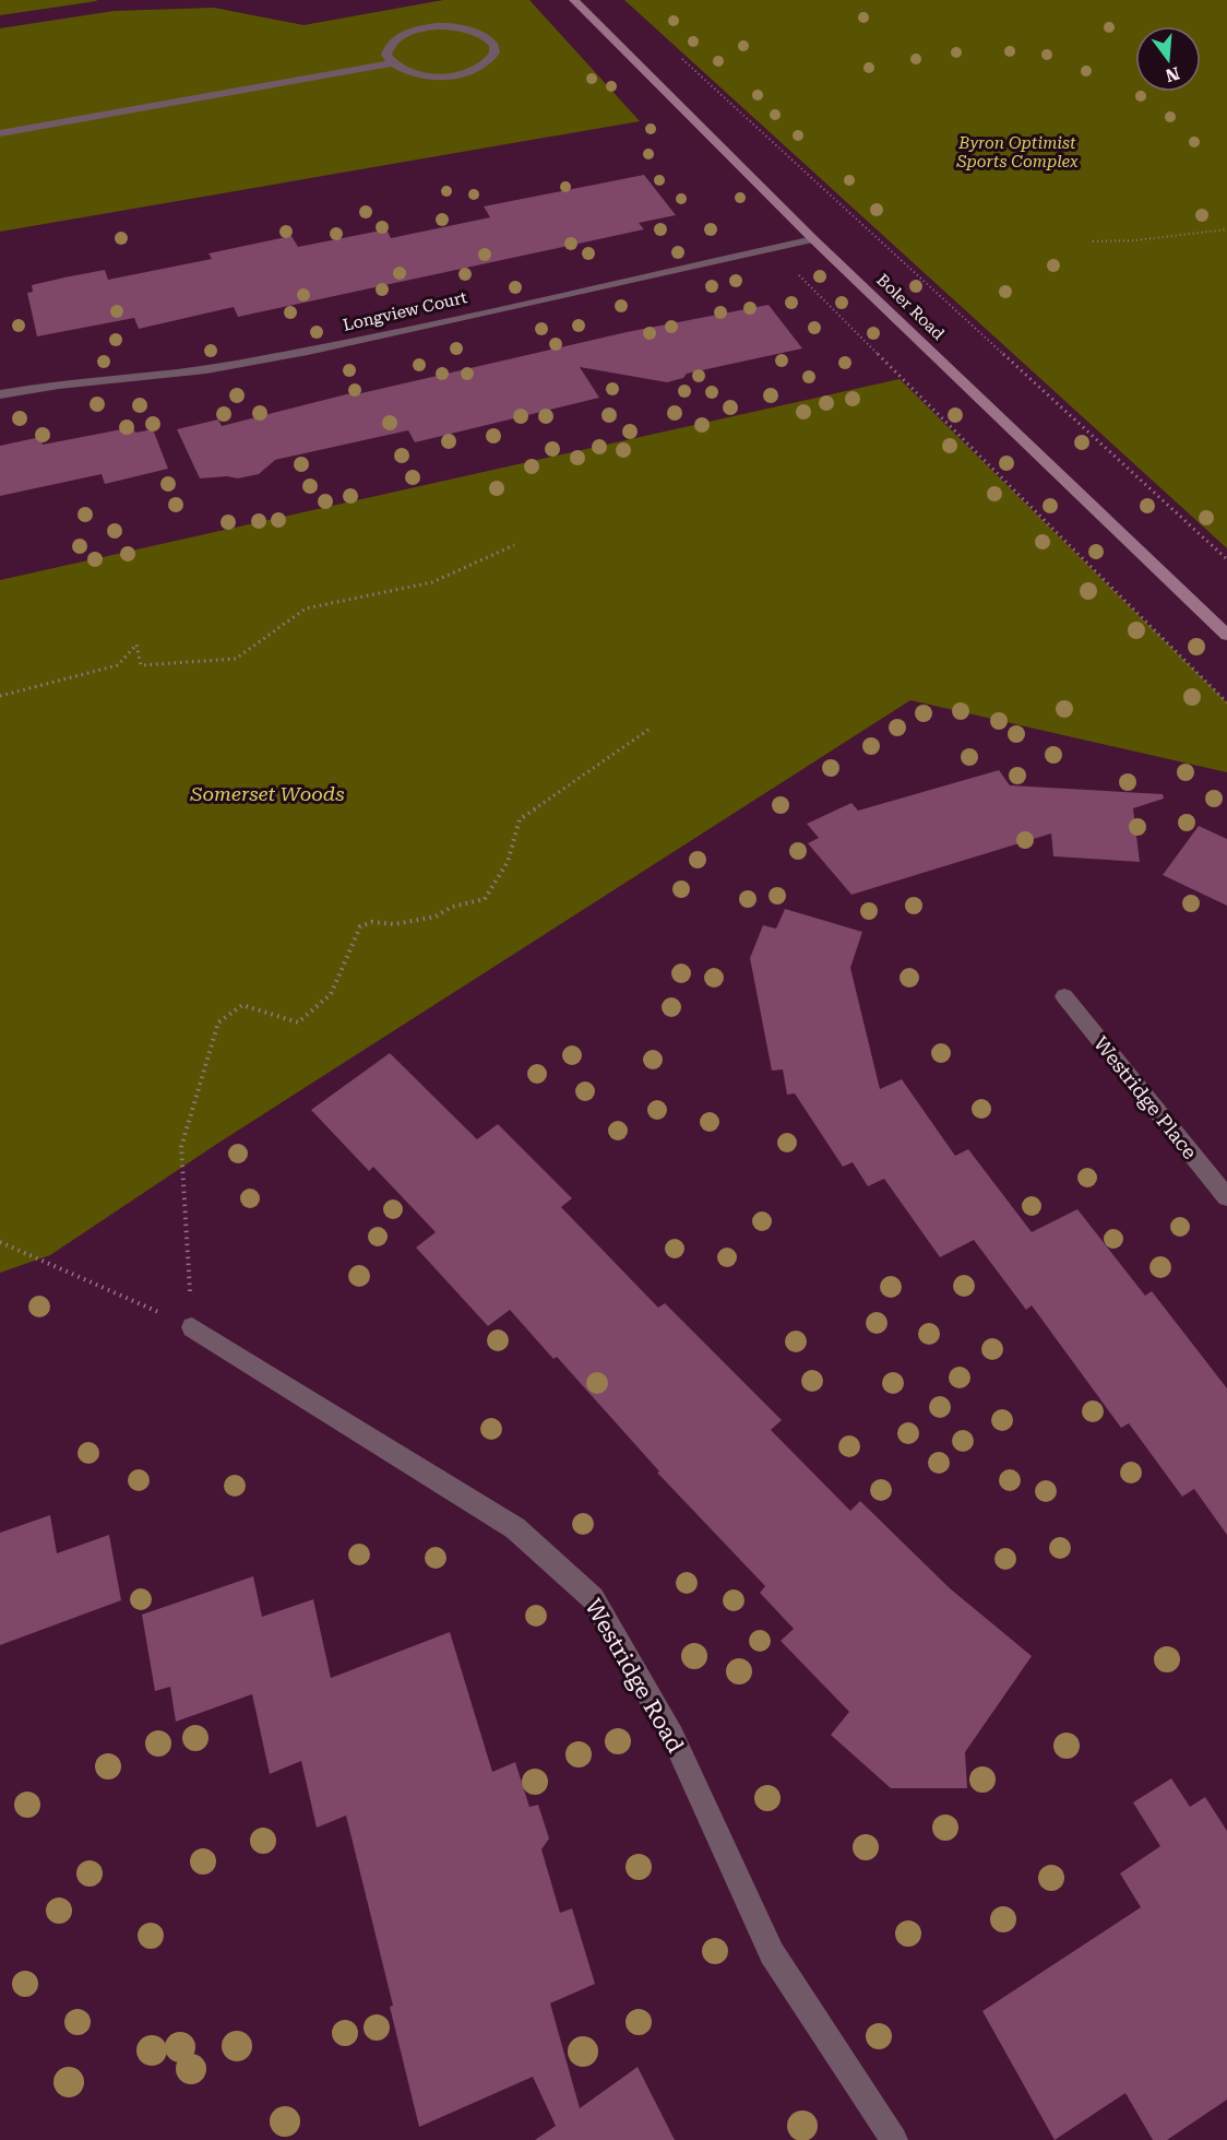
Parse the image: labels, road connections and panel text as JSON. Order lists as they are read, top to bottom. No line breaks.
{"streets":{"street":["Boler Road","Longview Court","Westridge Place","Westridge Road"]},"crossings":[["Boler Road","Longview Court"]],"parks":["Byron Optimist Sports Complex","Somerset Woods"],"north":"bottom"}
